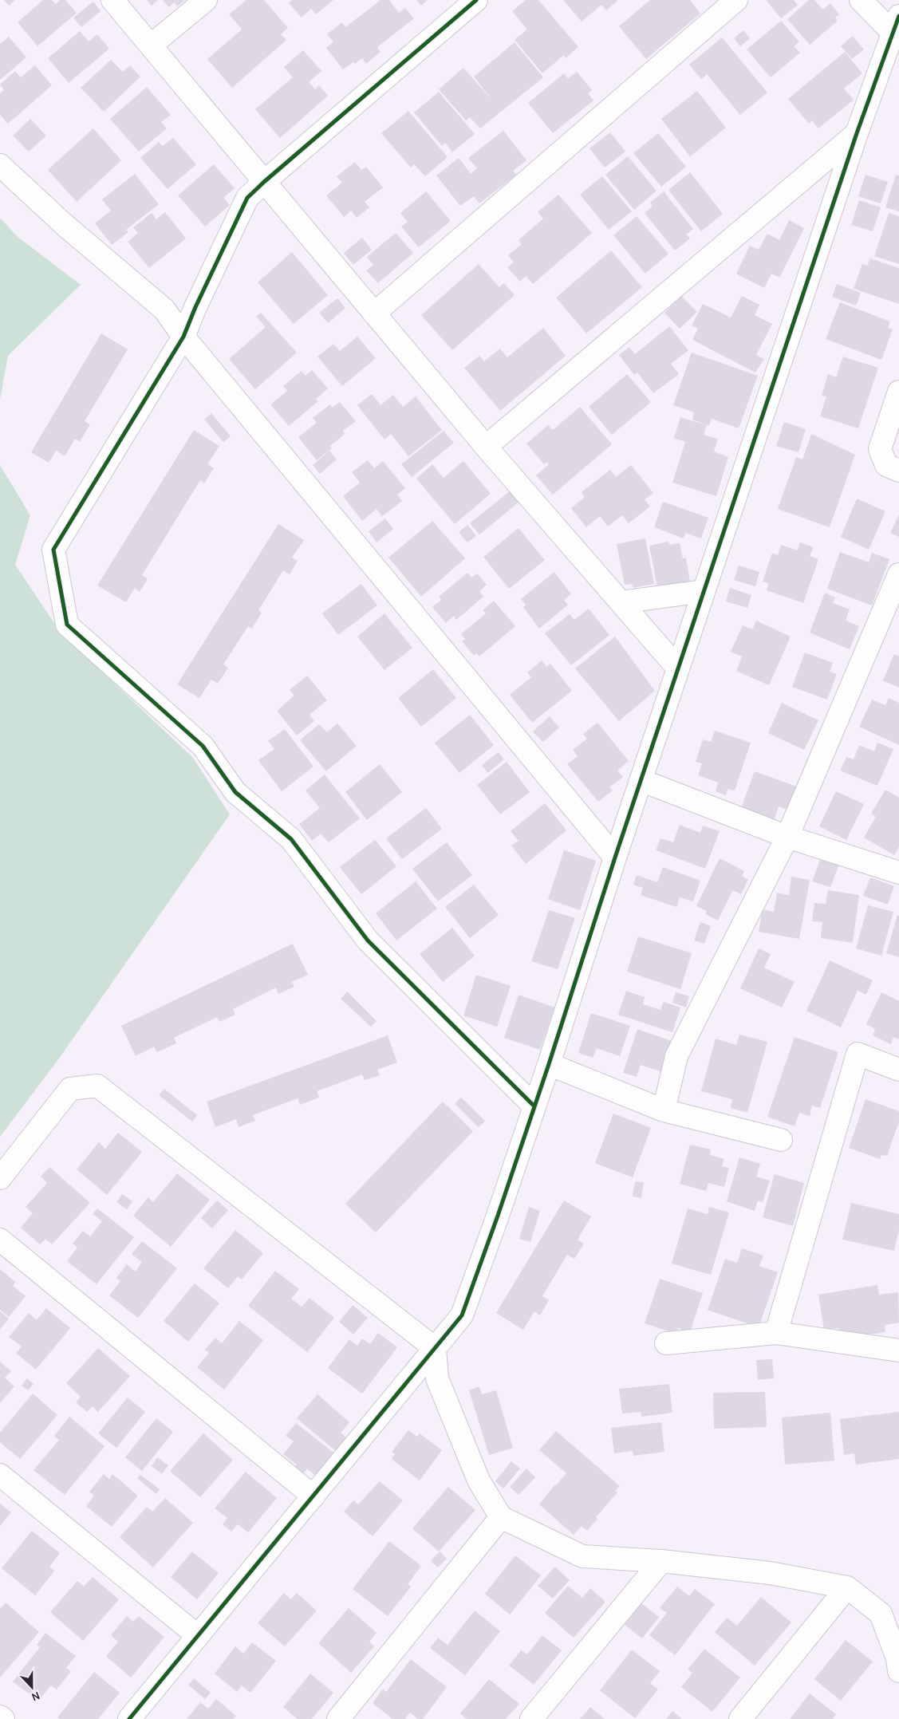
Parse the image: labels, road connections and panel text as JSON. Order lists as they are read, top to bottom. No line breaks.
{"north":"bottom"}
